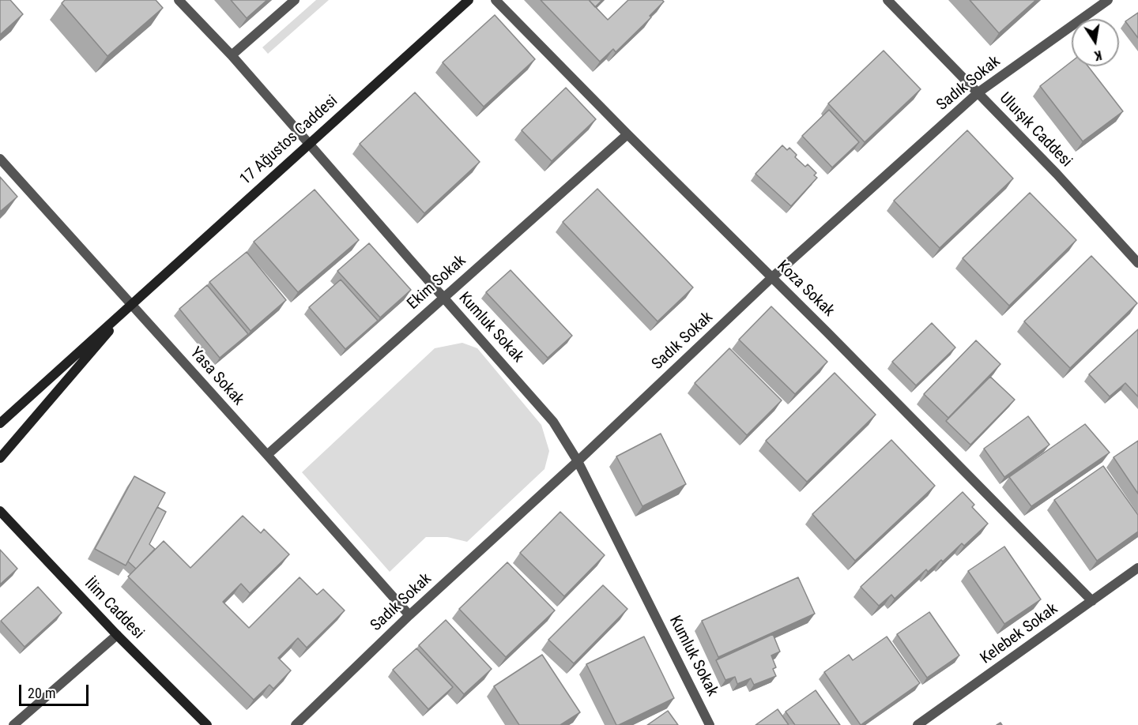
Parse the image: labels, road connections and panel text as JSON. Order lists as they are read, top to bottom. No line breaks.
{"streets":{"street":["Sadık Sokak","Uluışık Caddesi","17 Ağustos Caddesi","Ekim Sokak","Koza Sokak","Kumluk Sokak","Yasa Sokak","İlim Caddesi","Kelebek Sokak"]},"crossings":[["Sadık Sokak","Uluışık Caddesi"],["Sadık Sokak","Koza Sokak"],["Sadık Sokak","Kumluk Sokak"],["Sadık Sokak","Yasa Sokak"],["17 Ağustos Caddesi","Kumluk Sokak"],["17 Ağustos Caddesi","Yasa Sokak"],["Ekim Sokak","Koza Sokak"],["Ekim Sokak","Kumluk Sokak"],["Ekim Sokak","Yasa Sokak"],["Koza Sokak","Kelebek Sokak"]],"scale_bar":"20 m","north":"bottom"}
